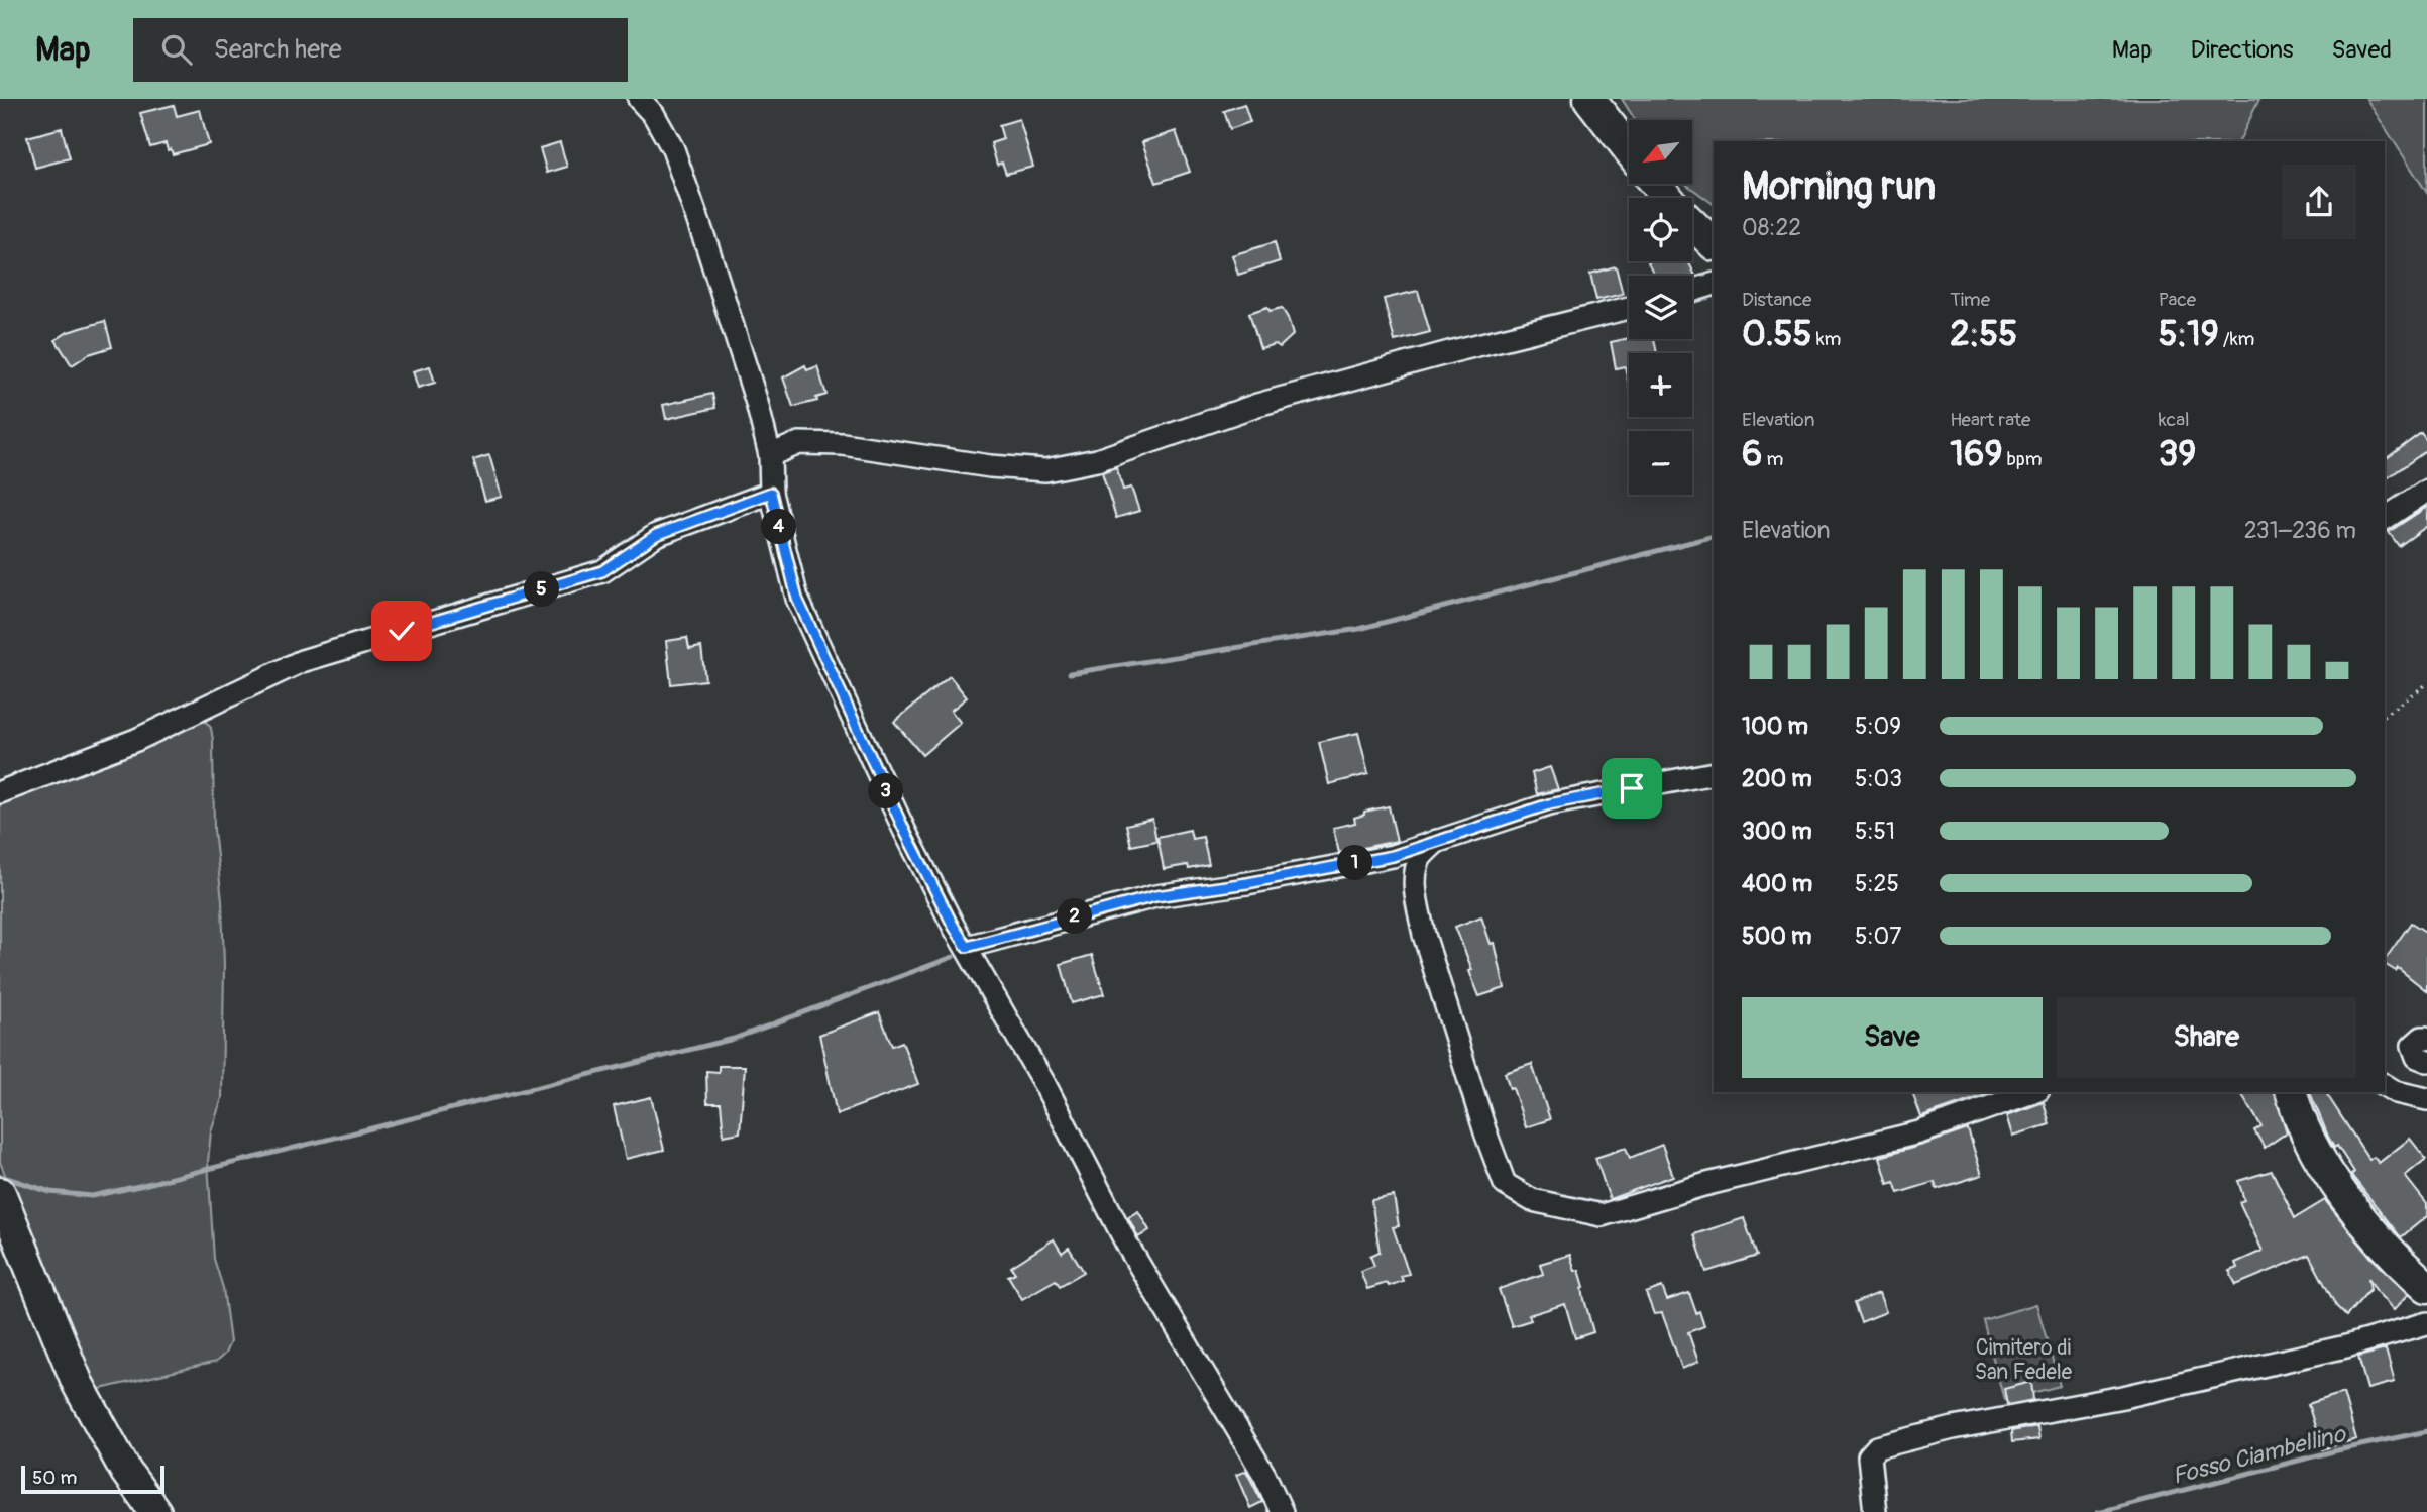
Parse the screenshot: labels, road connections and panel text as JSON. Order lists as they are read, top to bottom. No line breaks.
{"water":["Fosso Ciambellino"],"parks":["Cimitero di San Fedele"],"scale_bar":"50 m","north":"bottom left","page":{"header":"Map","search":"Search here","nav":["Map","Directions","Saved"],"map_buttons":["+","−"],"heading":["Morning run","08:22"],"stats":[["Distance","0.55 km"],["Time","2:55"],["Pace","5:19 /km"],["Elevation","6 m"],["Heart rate","169 bpm"],["kcal","39"]],"chart":["Elevation","231–236 m"],"pins":["4","5","3","1","2"],"list":[{"name":"100 m","note":"5:09"},{"name":"200 m","note":"5:03"},{"name":"300 m","note":"5:51"},{"name":"400 m","note":"5:25"},{"name":"500 m","note":"5:07"}],"buttons":["Save","Share"],"scale":"50 m"}}
